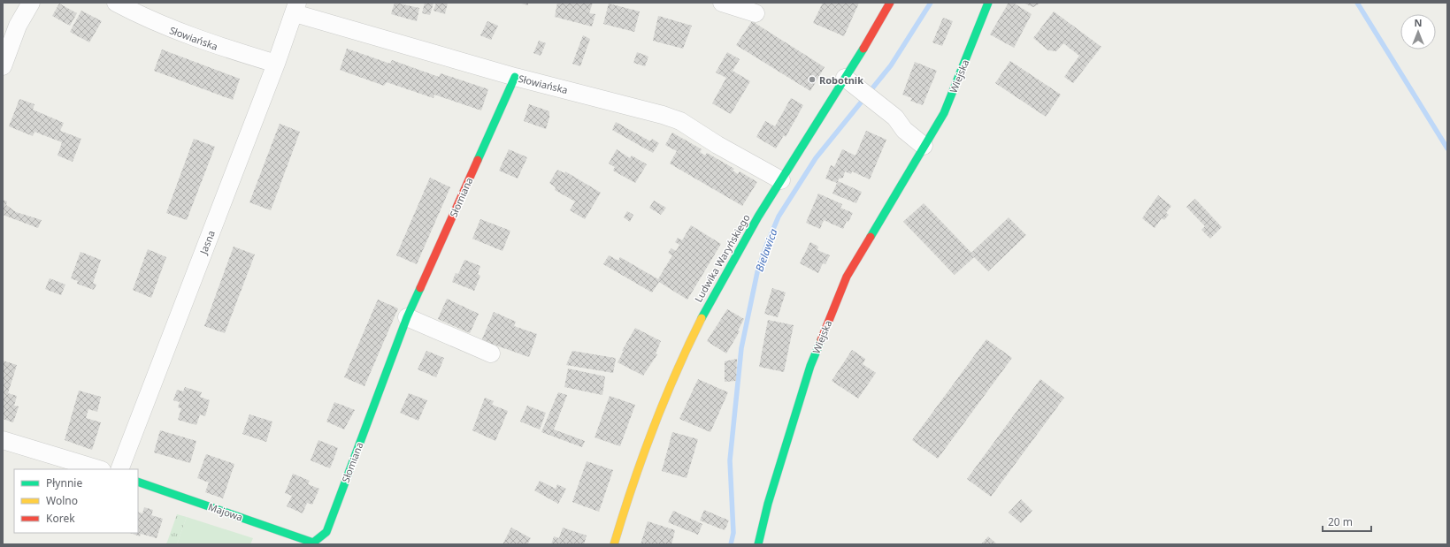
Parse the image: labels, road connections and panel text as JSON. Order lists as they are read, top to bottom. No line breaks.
{"streets":{"street":["Słowiańska","Wiejska","Słomiana","Jasna","Ludwika Waryńskiego","Majowa"]},"crossings":[["Słowiańska","Słomiana"],["Słowiańska","Jasna"],["Słowiańska","Ludwika Waryńskiego"],["Słomiana","Majowa"]],"water":["Bielawica"],"places":["Robotnik"],"legend":["Płynnie","Wolno","Korek"],"scale_bar":"20 m","north":"top"}
